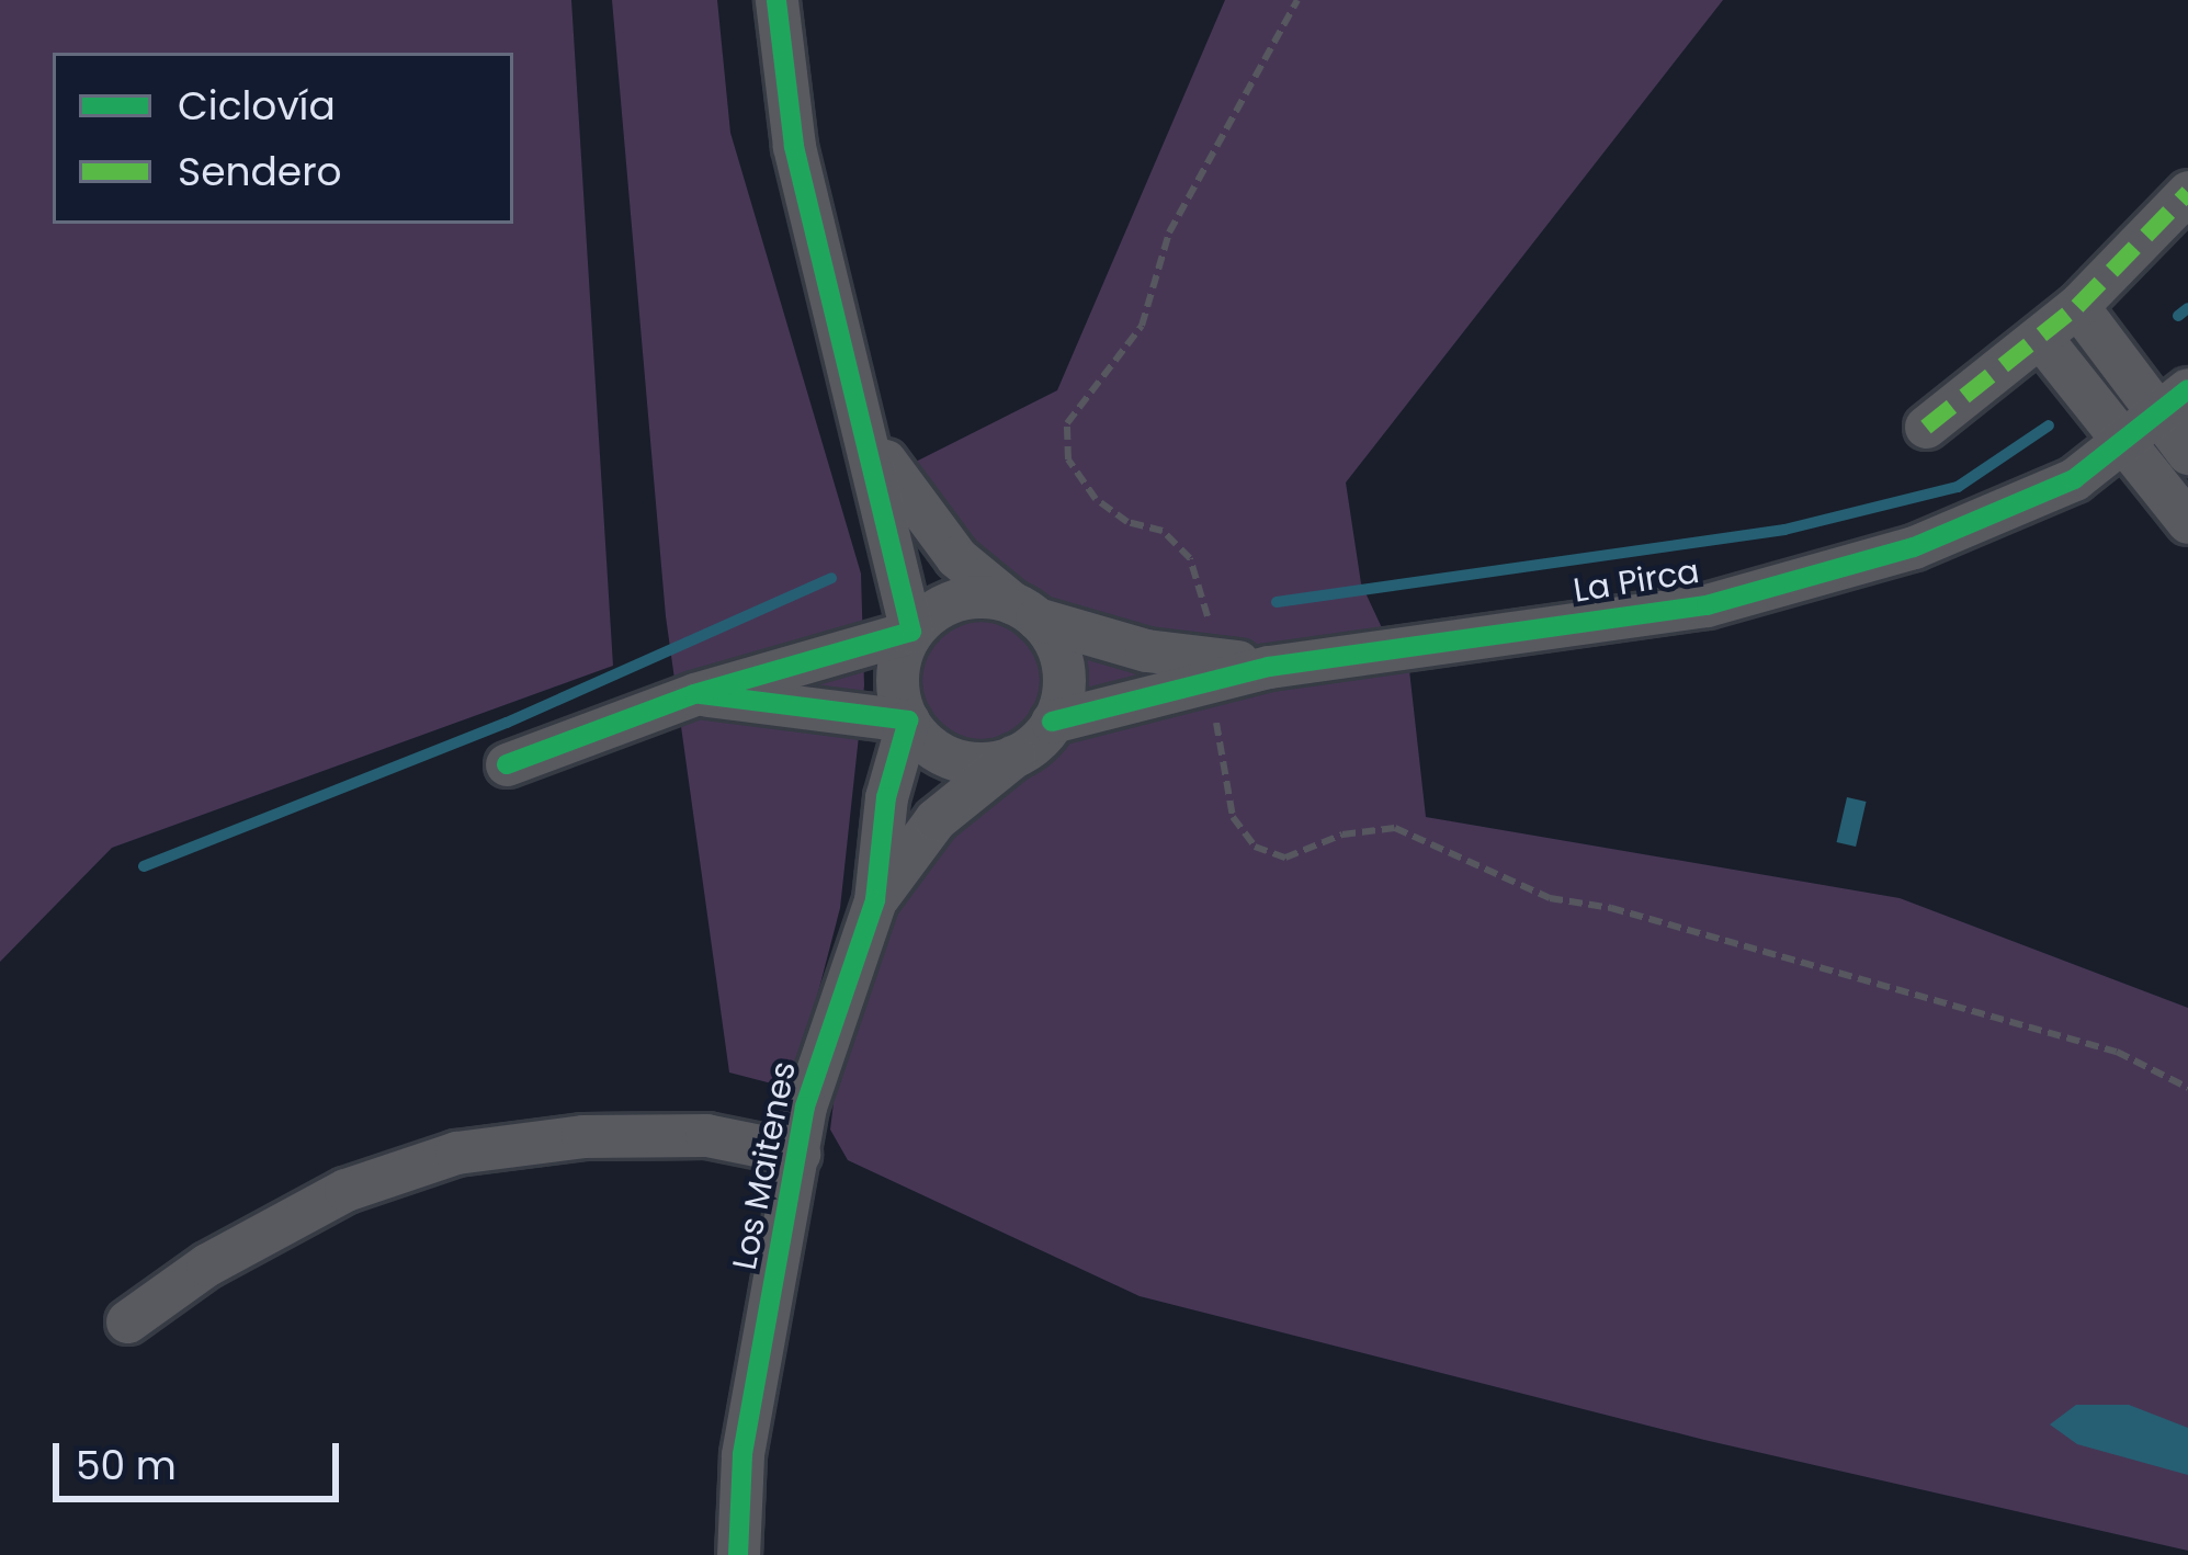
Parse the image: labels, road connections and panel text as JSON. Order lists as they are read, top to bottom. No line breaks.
{"streets":{"street":["La Pirca","Los Maitenes"]},"crossings":[["La Pirca","Los Maitenes"]],"legend":["Ciclovía","Sendero"],"scale_bar":"50 m"}
